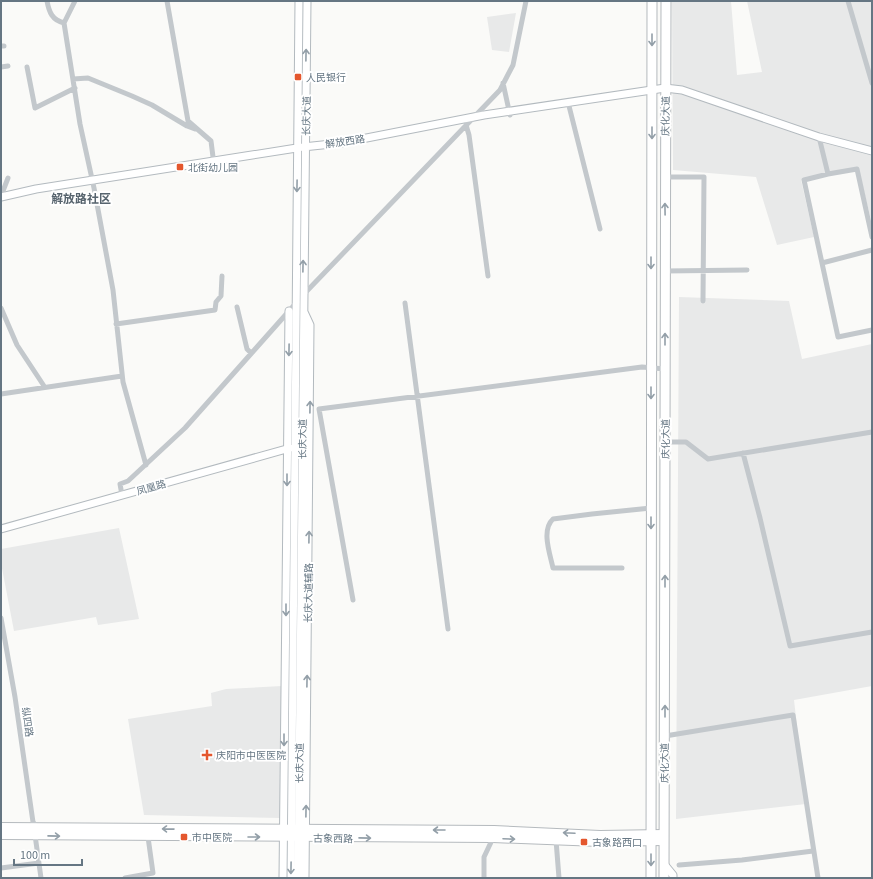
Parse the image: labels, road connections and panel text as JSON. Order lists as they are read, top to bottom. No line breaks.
{"streets":{"highway":["庆化大道"],"main road":["古象西路"],"street":["长庆大道","解放西路","凤凰路","长庆大道辅路","纵四路"]},"crossings":[["长庆大道","解放西路"],["长庆大道","凤凰路"],["长庆大道","长庆大道辅路"],["长庆大道","古象西路"],["庆化大道","解放西路"],["庆化大道","古象西路"],["长庆大道辅路","古象西路"],["纵四路","古象西路"]],"one_way":["长庆大道辅路"],"districts":["解放路社区"],"places":{"transit":["人民银行","北街幼儿园","市中医院","古象路西口"],"health":["庆阳市中医医院"]},"scale_bar":"100 m"}
